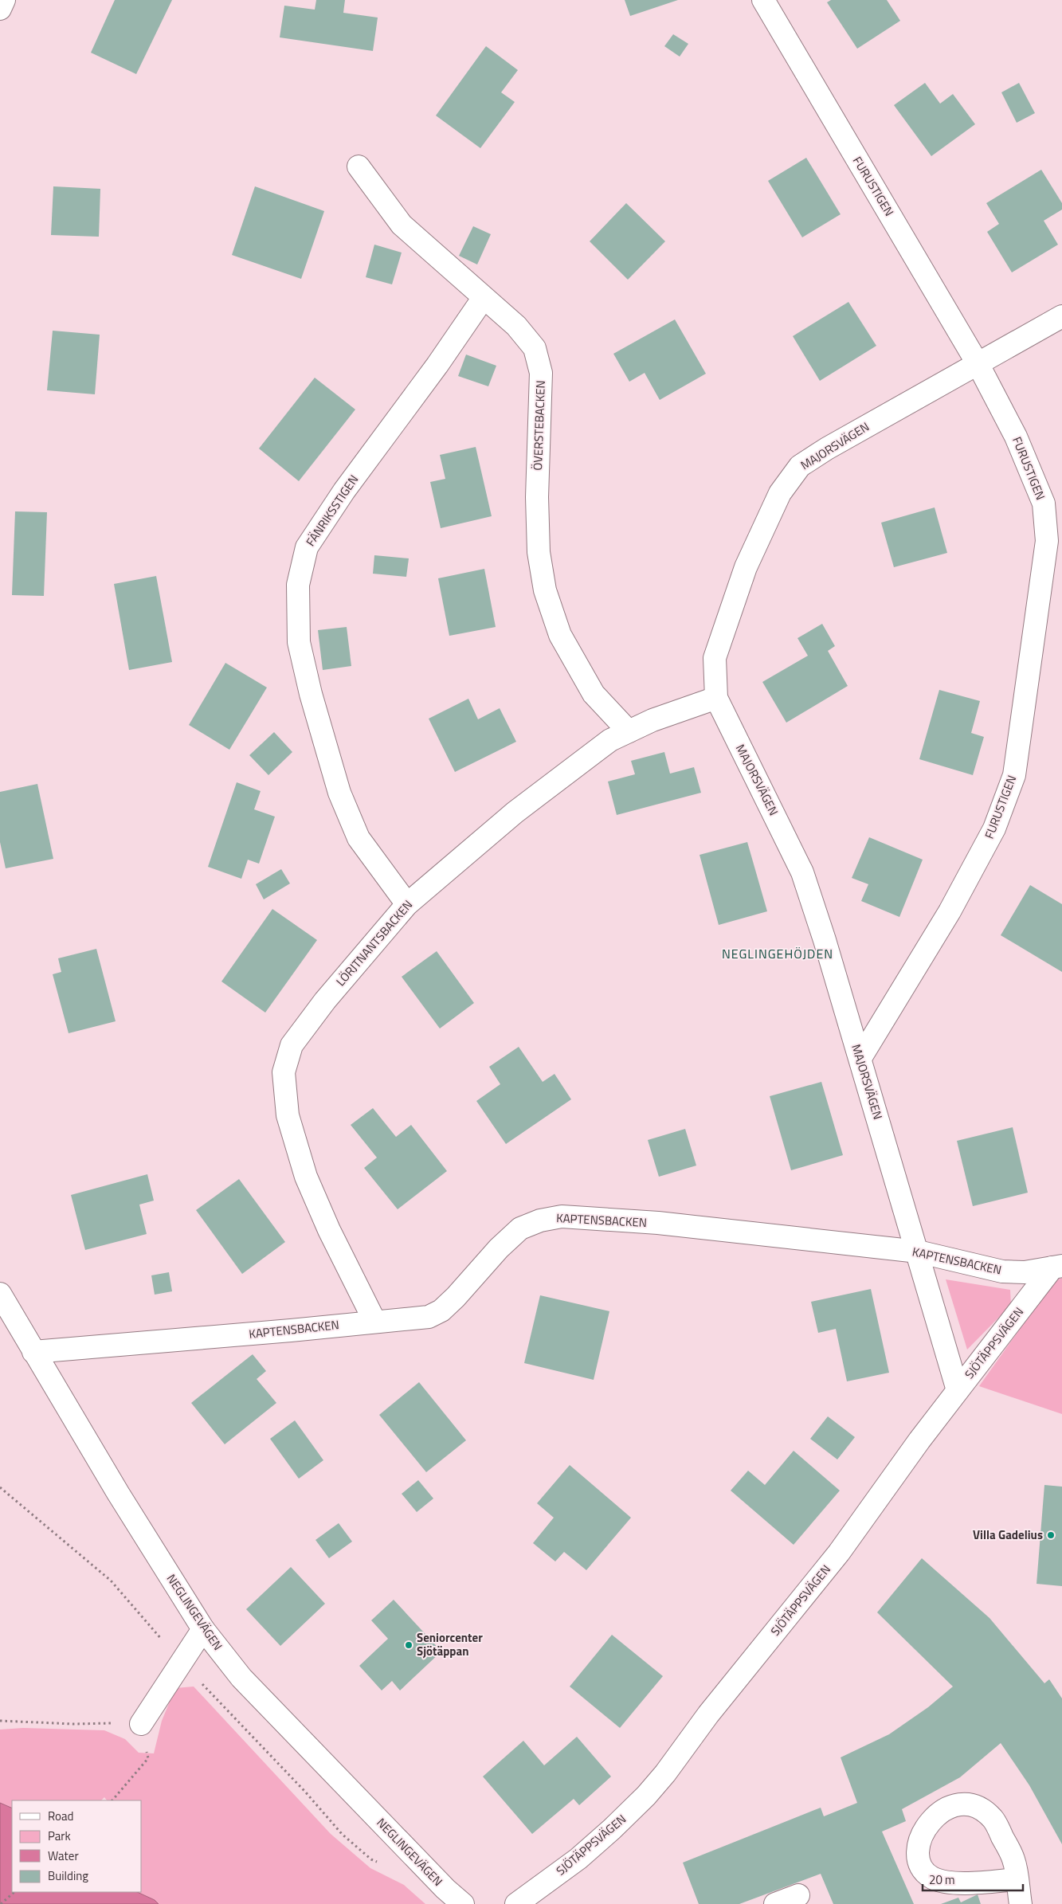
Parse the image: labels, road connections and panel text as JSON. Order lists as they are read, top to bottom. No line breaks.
{"streets":{"street":["FURUSTIGEN","ÖVERSTEBACKEN","MAJORSVÄGEN","FÄNRIKSSTIGEN","LÖRJTNANTSBACKEN","KAPTENSBACKEN","SJÖTÄPPSVÄGEN","NEGLINGEVÄGEN"]},"crossings":[["FURUSTIGEN","MAJORSVÄGEN"],["ÖVERSTEBACKEN","FÄNRIKSSTIGEN"],["ÖVERSTEBACKEN","LÖRJTNANTSBACKEN"],["MAJORSVÄGEN","LÖRJTNANTSBACKEN"],["MAJORSVÄGEN","KAPTENSBACKEN"],["MAJORSVÄGEN","SJÖTÄPPSVÄGEN"],["FÄNRIKSSTIGEN","LÖRJTNANTSBACKEN"],["LÖRJTNANTSBACKEN","KAPTENSBACKEN"],["KAPTENSBACKEN","SJÖTÄPPSVÄGEN"],["KAPTENSBACKEN","NEGLINGEVÄGEN"]],"districts":["NEGLINGEHÖJDEN"],"places":["Villa Gadelius","Seniorcenter Sjötäppan"],"legend":["Road","Park","Water","Building"],"scale_bar":"20 m"}
